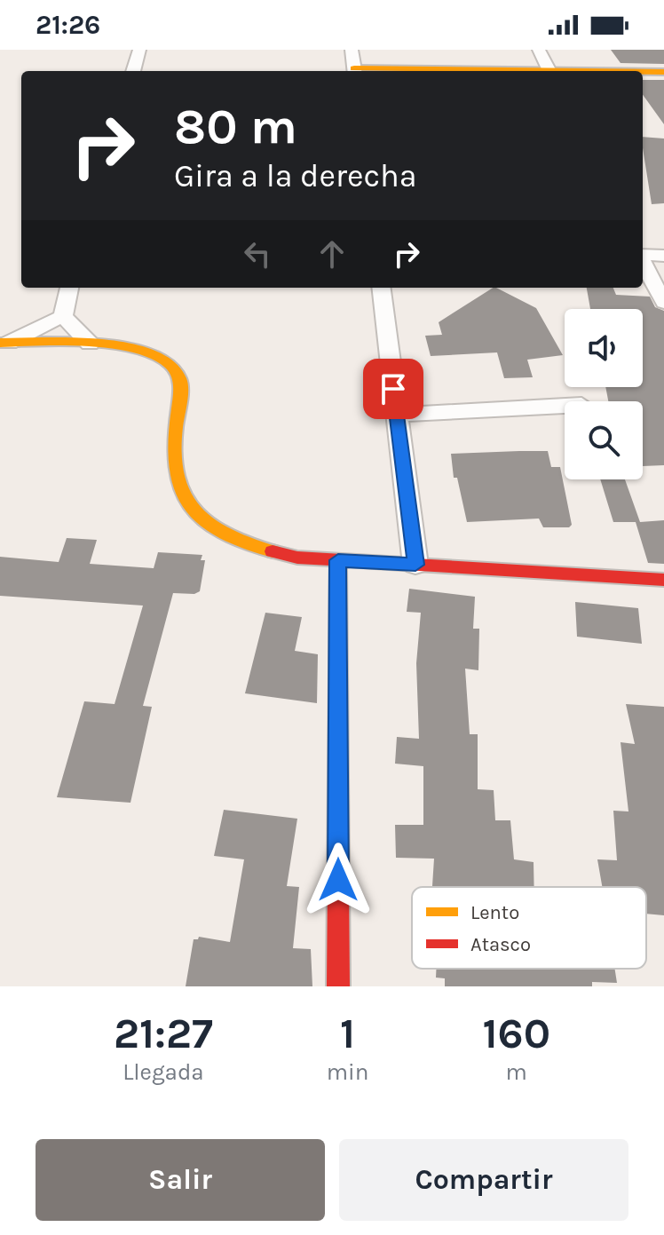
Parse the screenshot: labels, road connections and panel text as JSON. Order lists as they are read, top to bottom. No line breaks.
{"legend":["Lento","Atasco"],"page":{"status":"21:26","turn":["80 m","Gira a la derecha"],"eta":["21:27","Llegada","1","min","160","m"],"buttons":["Salir","Compartir"]}}
